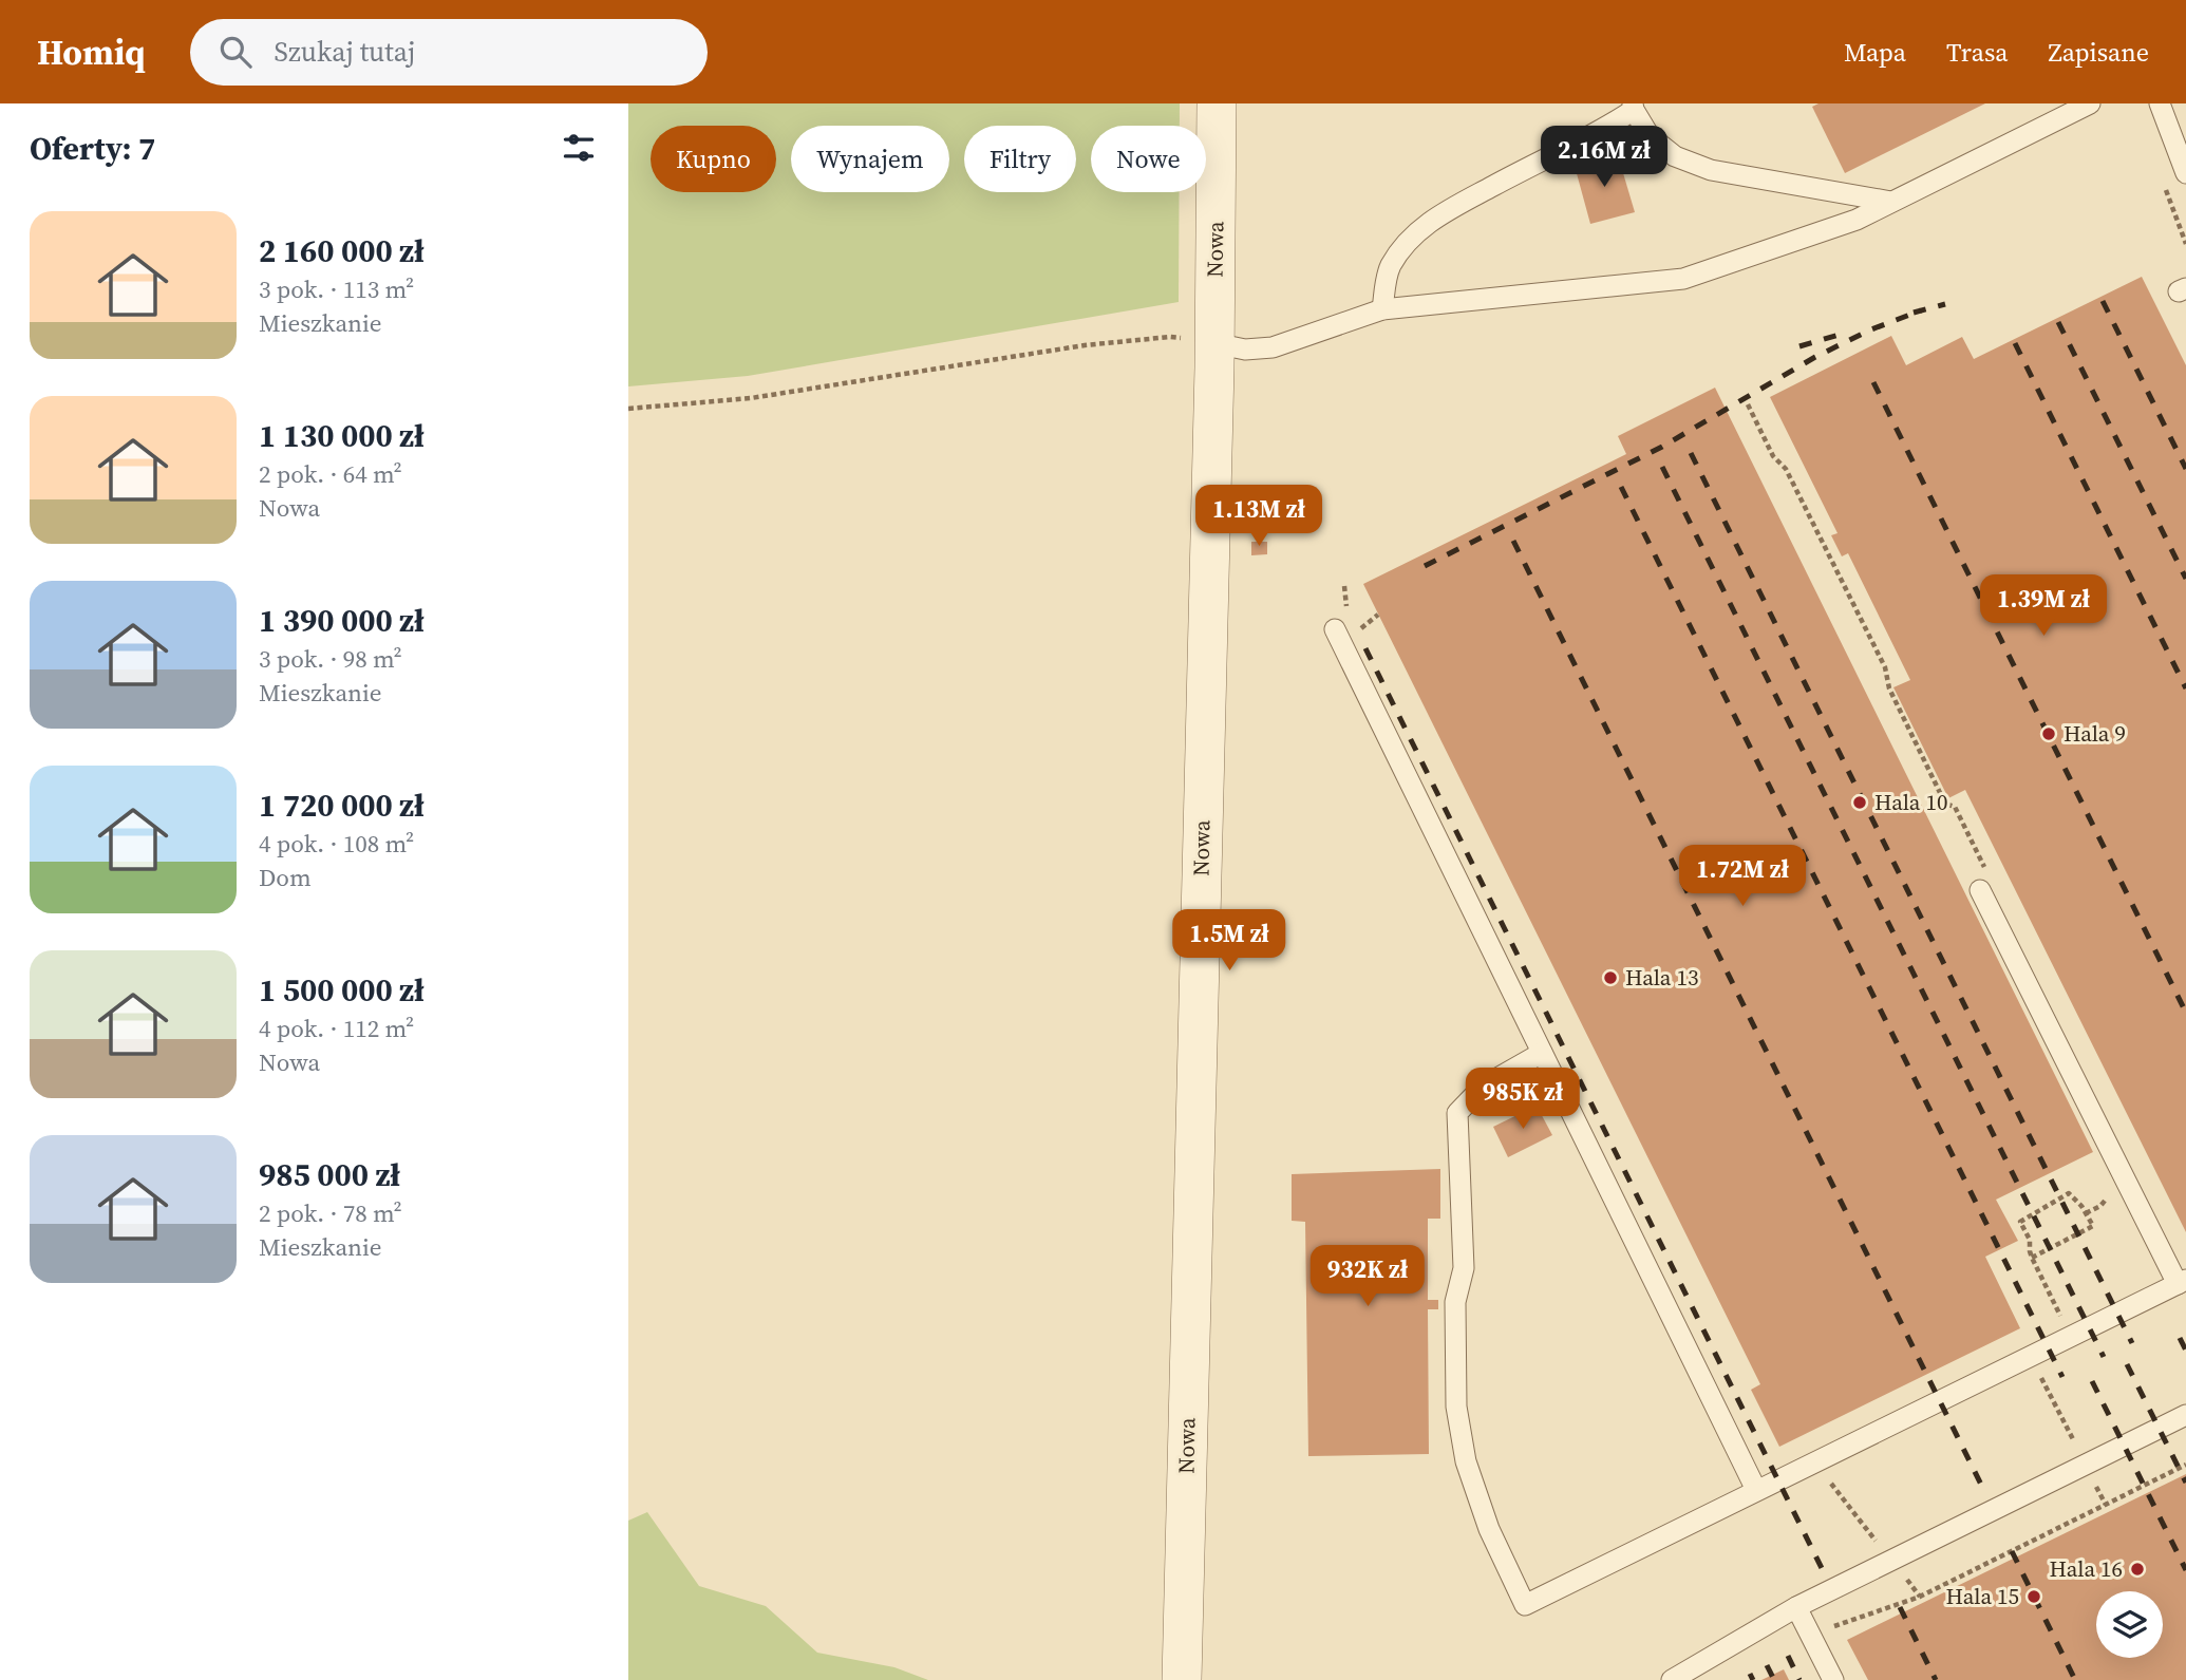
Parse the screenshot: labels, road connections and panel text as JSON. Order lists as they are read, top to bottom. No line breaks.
{"streets":{"street":["Nowa"]},"places":["Hala 9","Hala 10","Hala 13","Hala 16","Hala 15"],"page":{"header":"Homiq","search":"Szukaj tutaj","nav":["Mapa","Trasa","Zapisane"],"heading":"Oferty: 7","price":["2.16M zł","1.13M zł","1.39M zł","1.72M zł","1.5M zł","985K zł","932K zł"],"chip":["Kupno","Wynajem","Filtry","Nowe"],"list":[{"name":"2 160 000 zł","note":"3 pok. · 113 m² · Mieszkanie"},{"name":"1 130 000 zł","note":"2 pok. · 64 m² · Nowa"},{"name":"1 390 000 zł","note":"3 pok. · 98 m² · Mieszkanie"},{"name":"1 720 000 zł","note":"4 pok. · 108 m² · Dom"},{"name":"1 500 000 zł","note":"4 pok. · 112 m² · Nowa"},{"name":"985 000 zł","note":"2 pok. · 78 m² · Mieszkanie"}]}}
